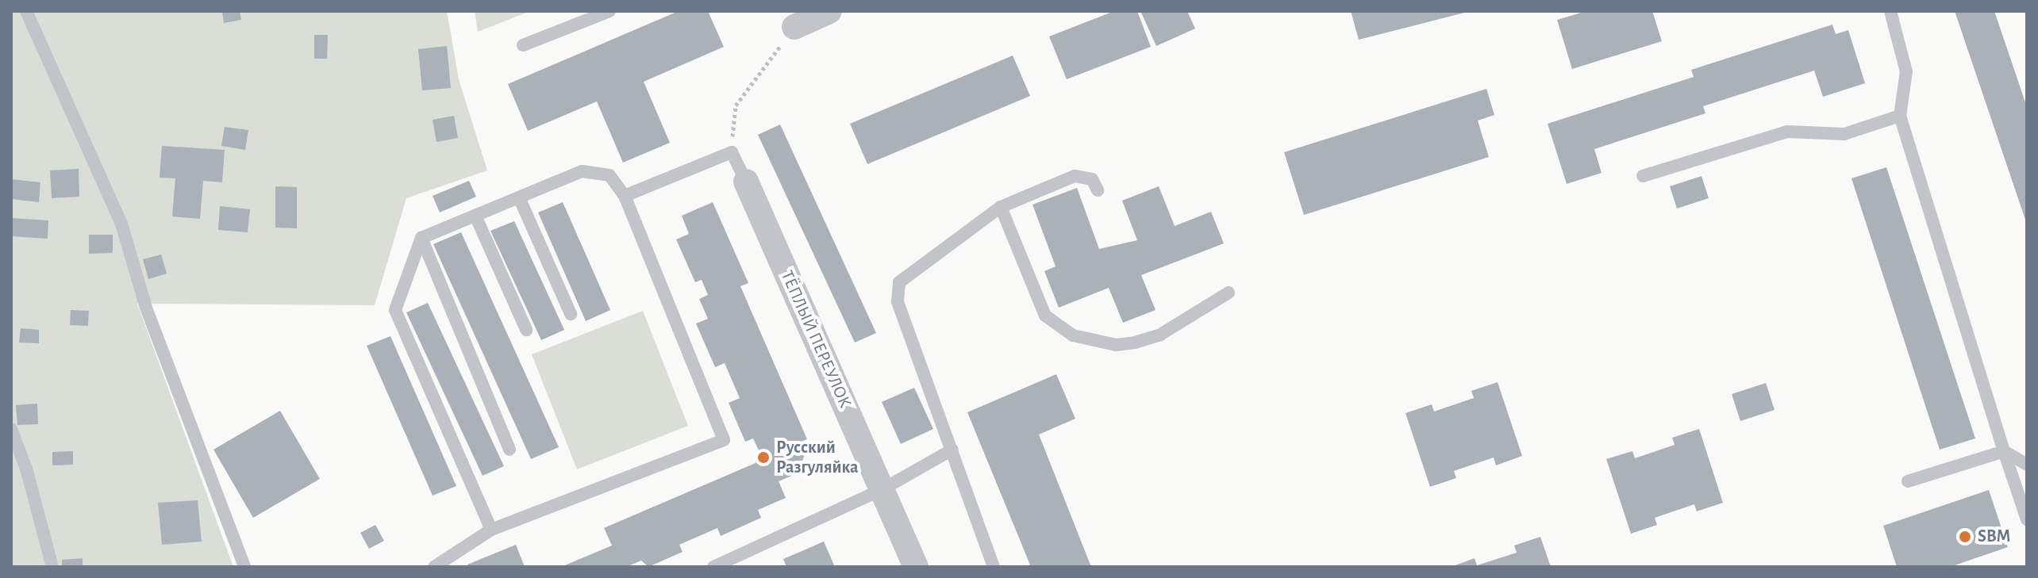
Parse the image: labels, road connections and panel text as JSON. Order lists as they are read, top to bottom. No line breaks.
{"streets":{"street":["ТЁПЛЫЙ ПЕРЕУЛОК"]},"places":["Русский Разгуляйка","SBM"]}
